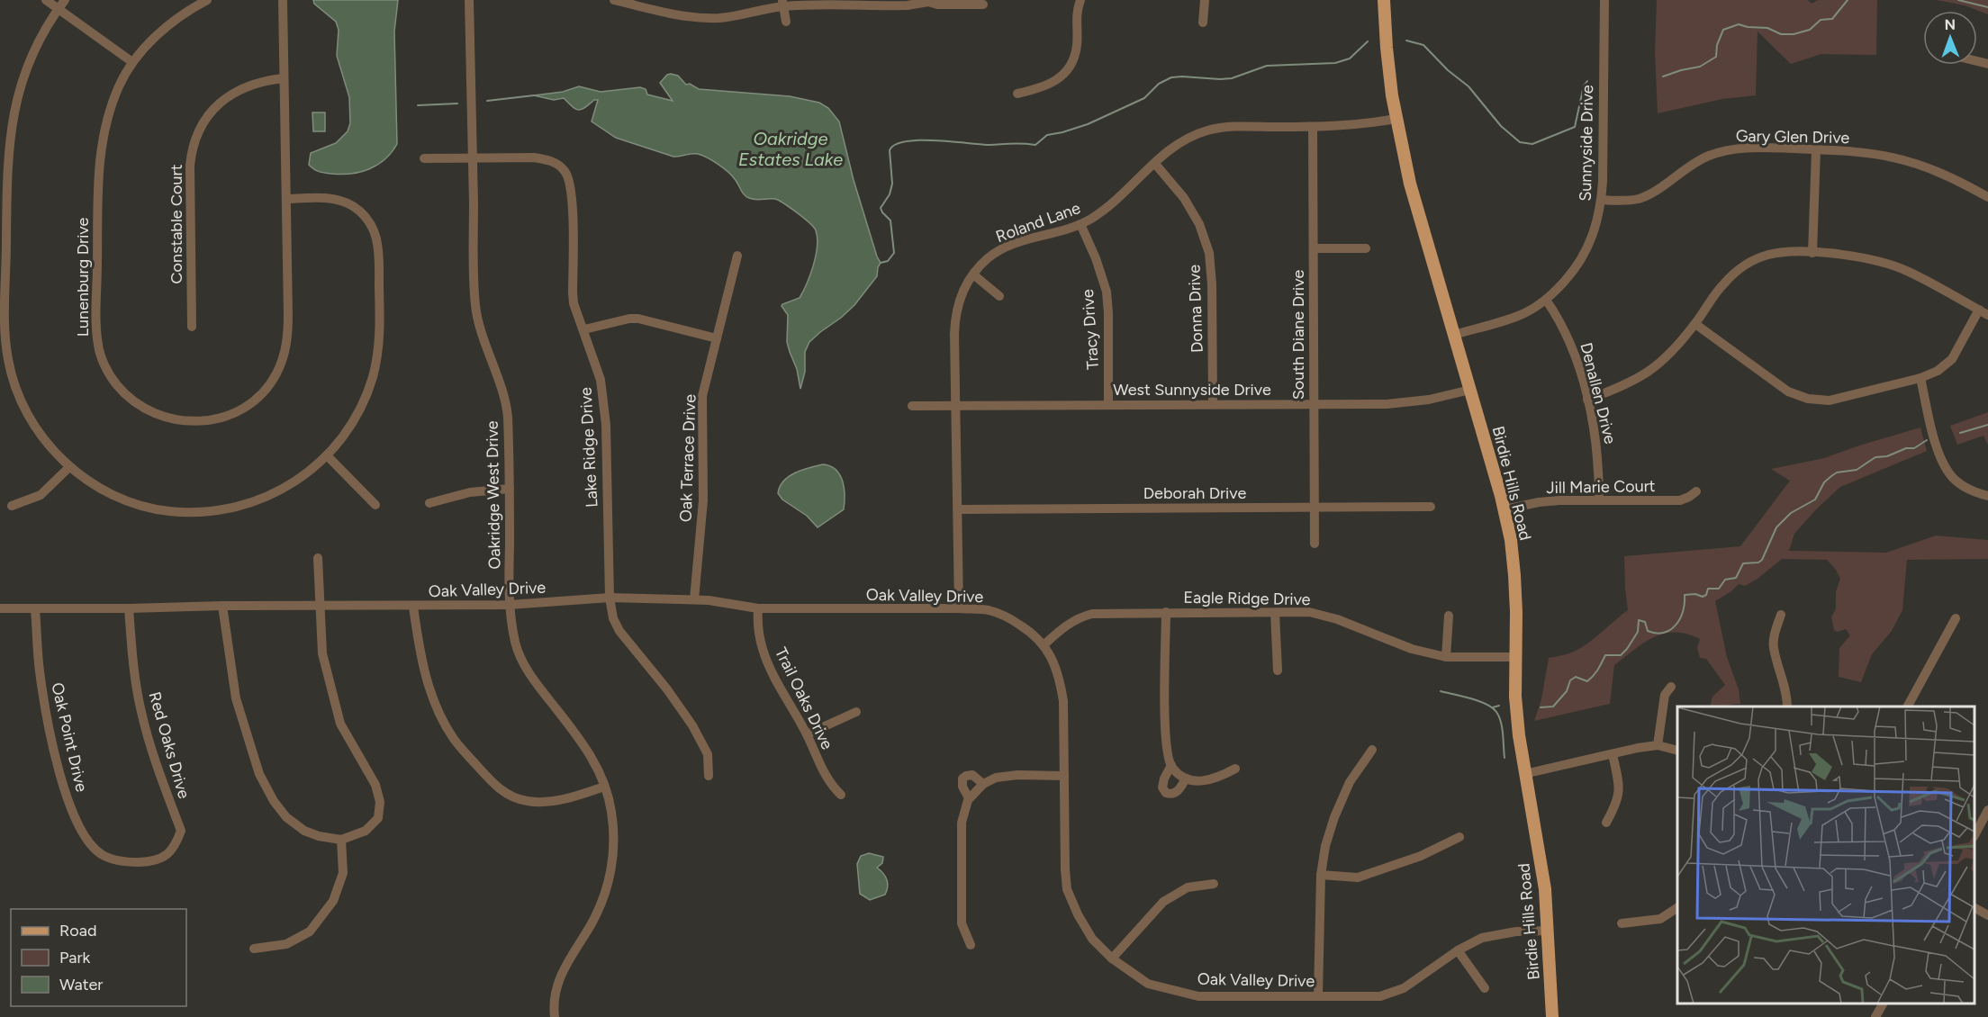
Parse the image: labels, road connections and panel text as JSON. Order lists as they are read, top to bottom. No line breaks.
{"streets":{"main road":["Birdie Hills Road"],"street":["Gary Glen Drive","Sunnyside Drive","Roland Lane","Constable Court","Lunenburg Drive","Donna Drive","Tracy Drive","South Diane Drive","West Sunnyside Drive","Denallen Drive","Lake Ridge Drive","Oak Terrace Drive","Jill Marie Court","Deborah Drive","Oakridge West Drive","Oak Valley Drive","Eagle Ridge Drive","Trail Oaks Drive","Oak Point Drive","Red Oaks Drive"]},"crossings":[["Gary Glen Drive","Sunnyside Drive"],["Sunnyside Drive","Denallen Drive"],["Sunnyside Drive","Birdie Hills Road"],["Roland Lane","Donna Drive"],["Roland Lane","Tracy Drive"],["Roland Lane","South Diane Drive"],["Roland Lane","West Sunnyside Drive"],["Roland Lane","Birdie Hills Road"],["Roland Lane","Deborah Drive"],["Roland Lane","Oak Valley Drive"],["Constable Court","Lunenburg Drive"],["Donna Drive","West Sunnyside Drive"],["Tracy Drive","West Sunnyside Drive"],["South Diane Drive","West Sunnyside Drive"],["South Diane Drive","Deborah Drive"],["West Sunnyside Drive","Birdie Hills Road"],["Denallen Drive","Jill Marie Court"],["Lake Ridge Drive","Oakridge West Drive"],["Lake Ridge Drive","Oak Valley Drive"],["Oak Terrace Drive","Oak Valley Drive"],["Birdie Hills Road","Jill Marie Court"],["Birdie Hills Road","Oak Valley Drive"],["Birdie Hills Road","Eagle Ridge Drive"],["Oakridge West Drive","Oak Valley Drive"],["Oak Valley Drive","Eagle Ridge Drive"],["Oak Valley Drive","Trail Oaks Drive"],["Oak Valley Drive","Oak Point Drive"],["Oak Valley Drive","Red Oaks Drive"],["Oak Point Drive","Red Oaks Drive"]],"water":["Oakridge Estates Lake"],"legend":["Road","Park","Water"],"north":"top"}
